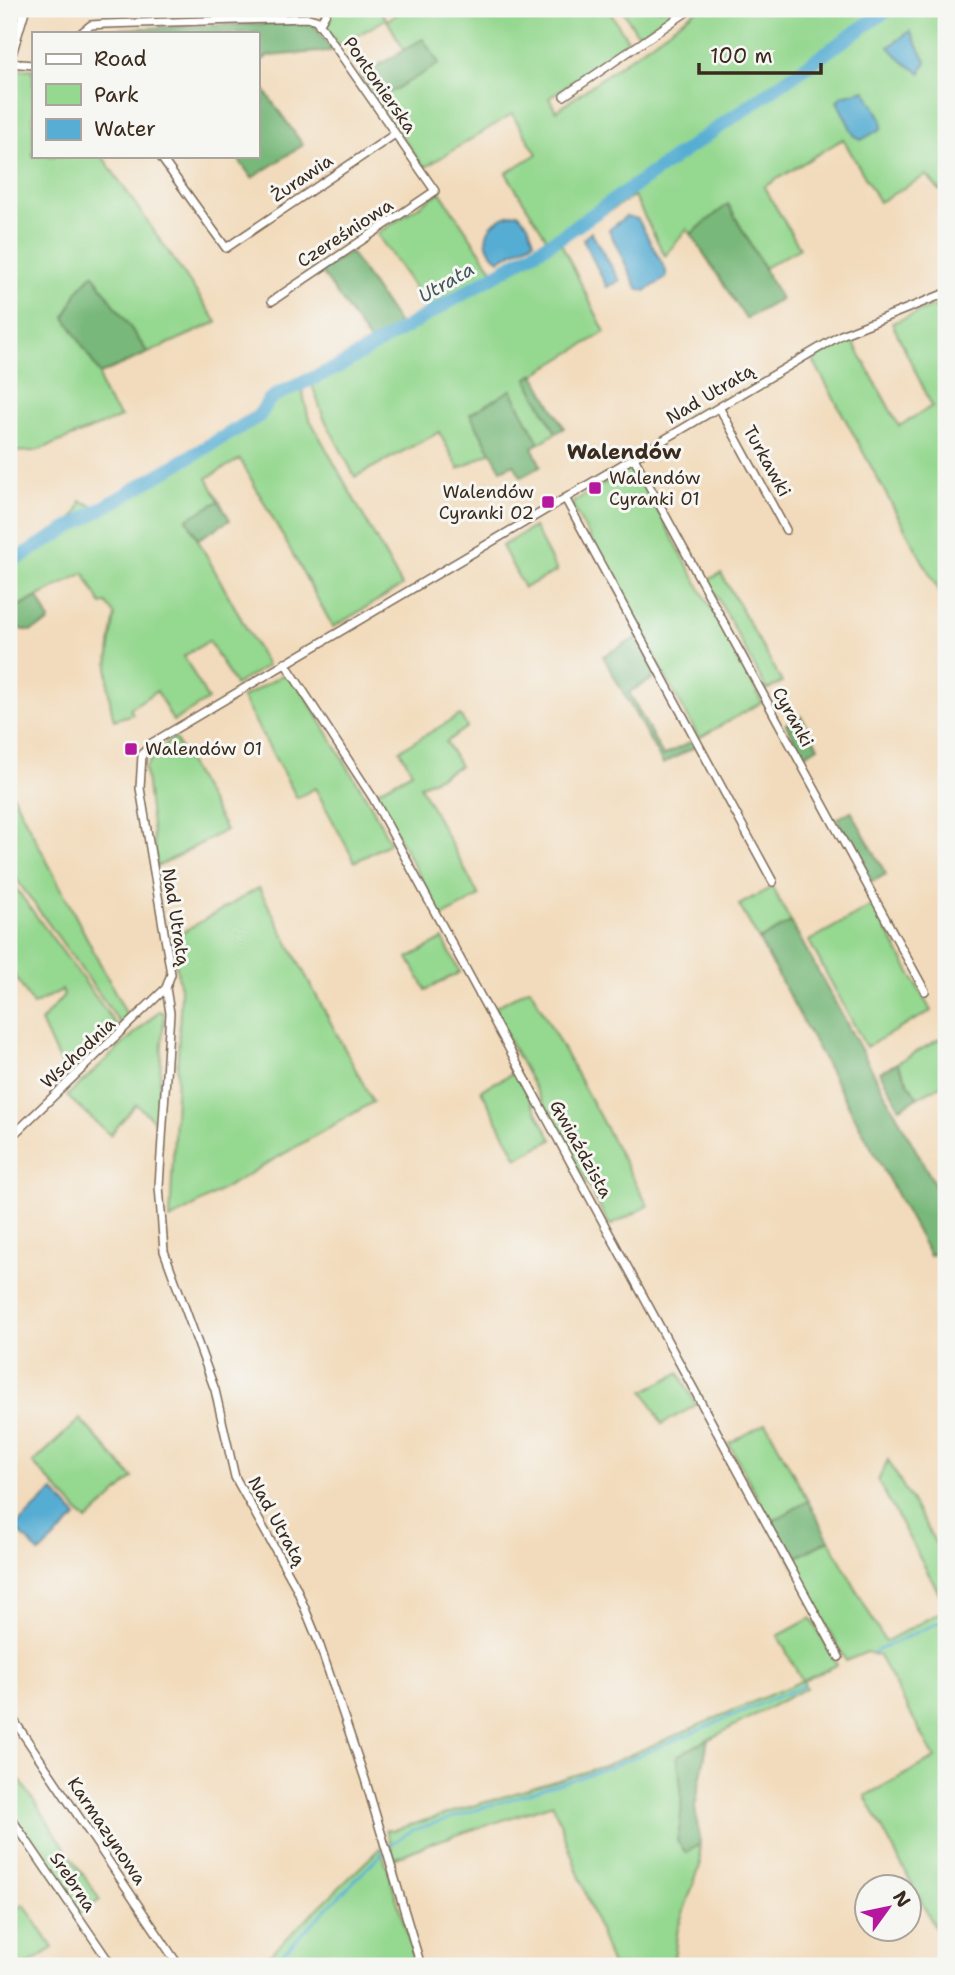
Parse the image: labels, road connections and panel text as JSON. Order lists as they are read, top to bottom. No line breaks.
{"streets":{"street":["Pontonierska","Żurawia","Czereśniowa","Nad Utratą","Turkawki","Cyranki","Wschodnia","Gwiaździsta","Karmazynowa","Srebrna"]},"crossings":[["Pontonierska","Żurawia"],["Pontonierska","Czereśniowa"],["Nad Utratą","Turkawki"],["Nad Utratą","Cyranki"],["Nad Utratą","Wschodnia"],["Nad Utratą","Gwiaździsta"]],"districts":["Walendów"],"water":["Utrata"],"places":{"transit":["Walendów Cyranki 01","Walendów Cyranki 02","Walendów 01"]},"legend":["Road","Park","Water"],"scale_bar":"100 m","north":"top right"}
